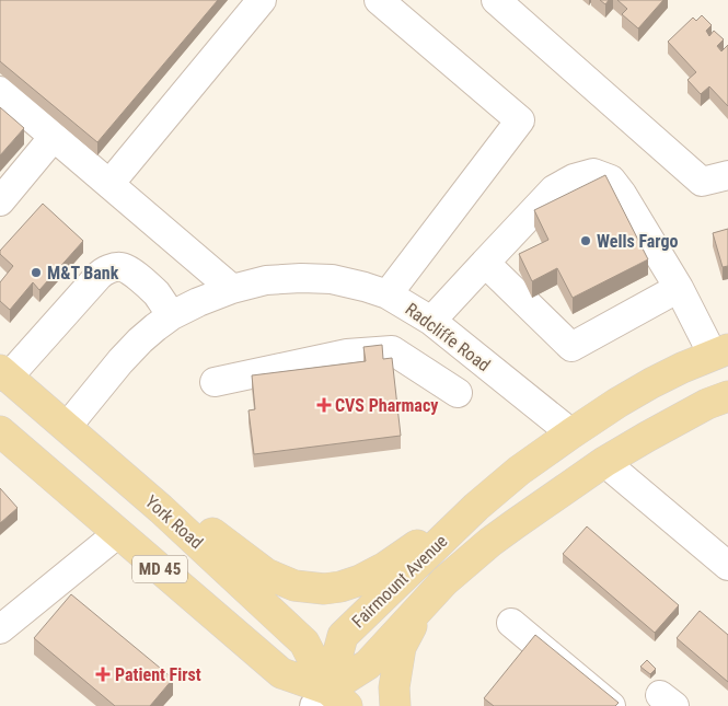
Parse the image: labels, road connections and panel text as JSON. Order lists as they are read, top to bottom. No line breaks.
{"streets":{"main road":["York Road","MD 45","Fairmount Avenue"],"street":["Radcliffe Road"]},"crossings":[["Radcliffe Road","York Road"],["Radcliffe Road","Fairmount Avenue"],["York Road","MD 45"],["York Road","Fairmount Avenue"],["MD 45","Fairmount Avenue"]],"places":{"other":["Wells Fargo","M&T Bank"],"health":["CVS Pharmacy","Patient First"]}}
